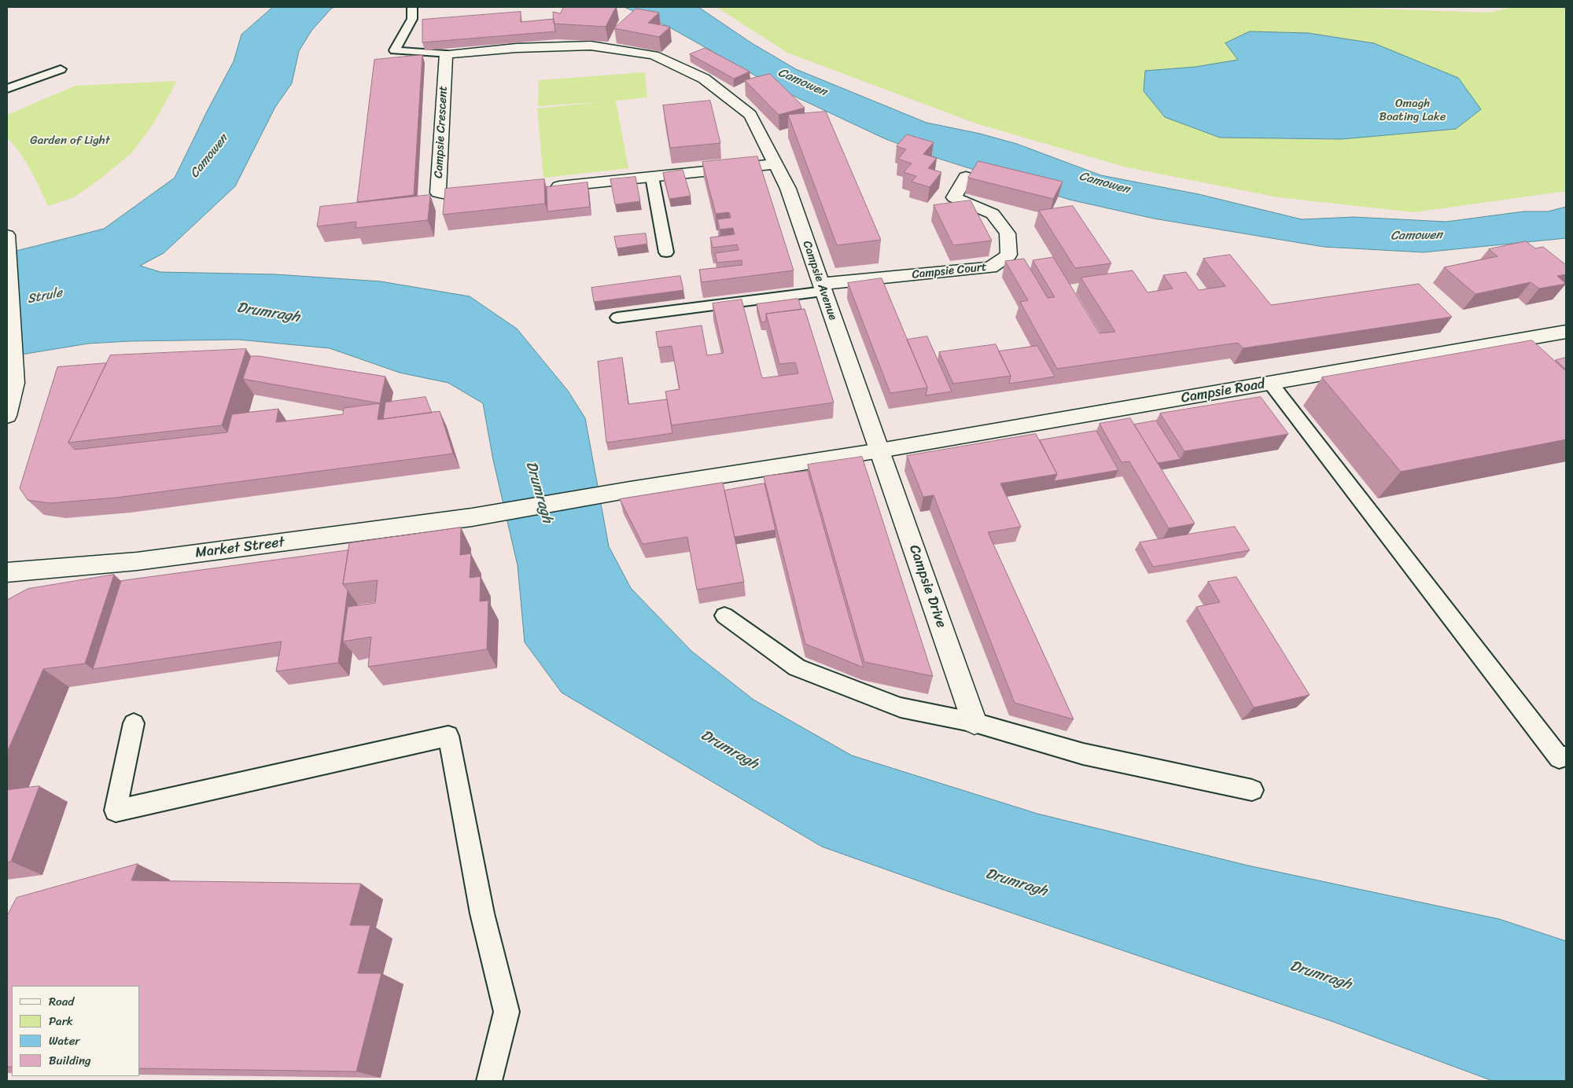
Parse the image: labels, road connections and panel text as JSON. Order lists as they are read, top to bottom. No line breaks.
{"streets":{"street":["Campsie Crescent","Campsie Court","Campsie Avenue","Campsie Road","Market Street","Campsie Drive"]},"crossings":[["Campsie Crescent","Campsie Avenue"],["Campsie Court","Campsie Avenue"],["Campsie Avenue","Campsie Road"],["Campsie Avenue","Campsie Drive"],["Campsie Road","Market Street"],["Campsie Road","Campsie Drive"]],"water":["Camowen","Strule","Drumragh"],"parks":["Omagh Boating Lake","Garden of Light"],"legend":["Road","Park","Water","Building"]}
